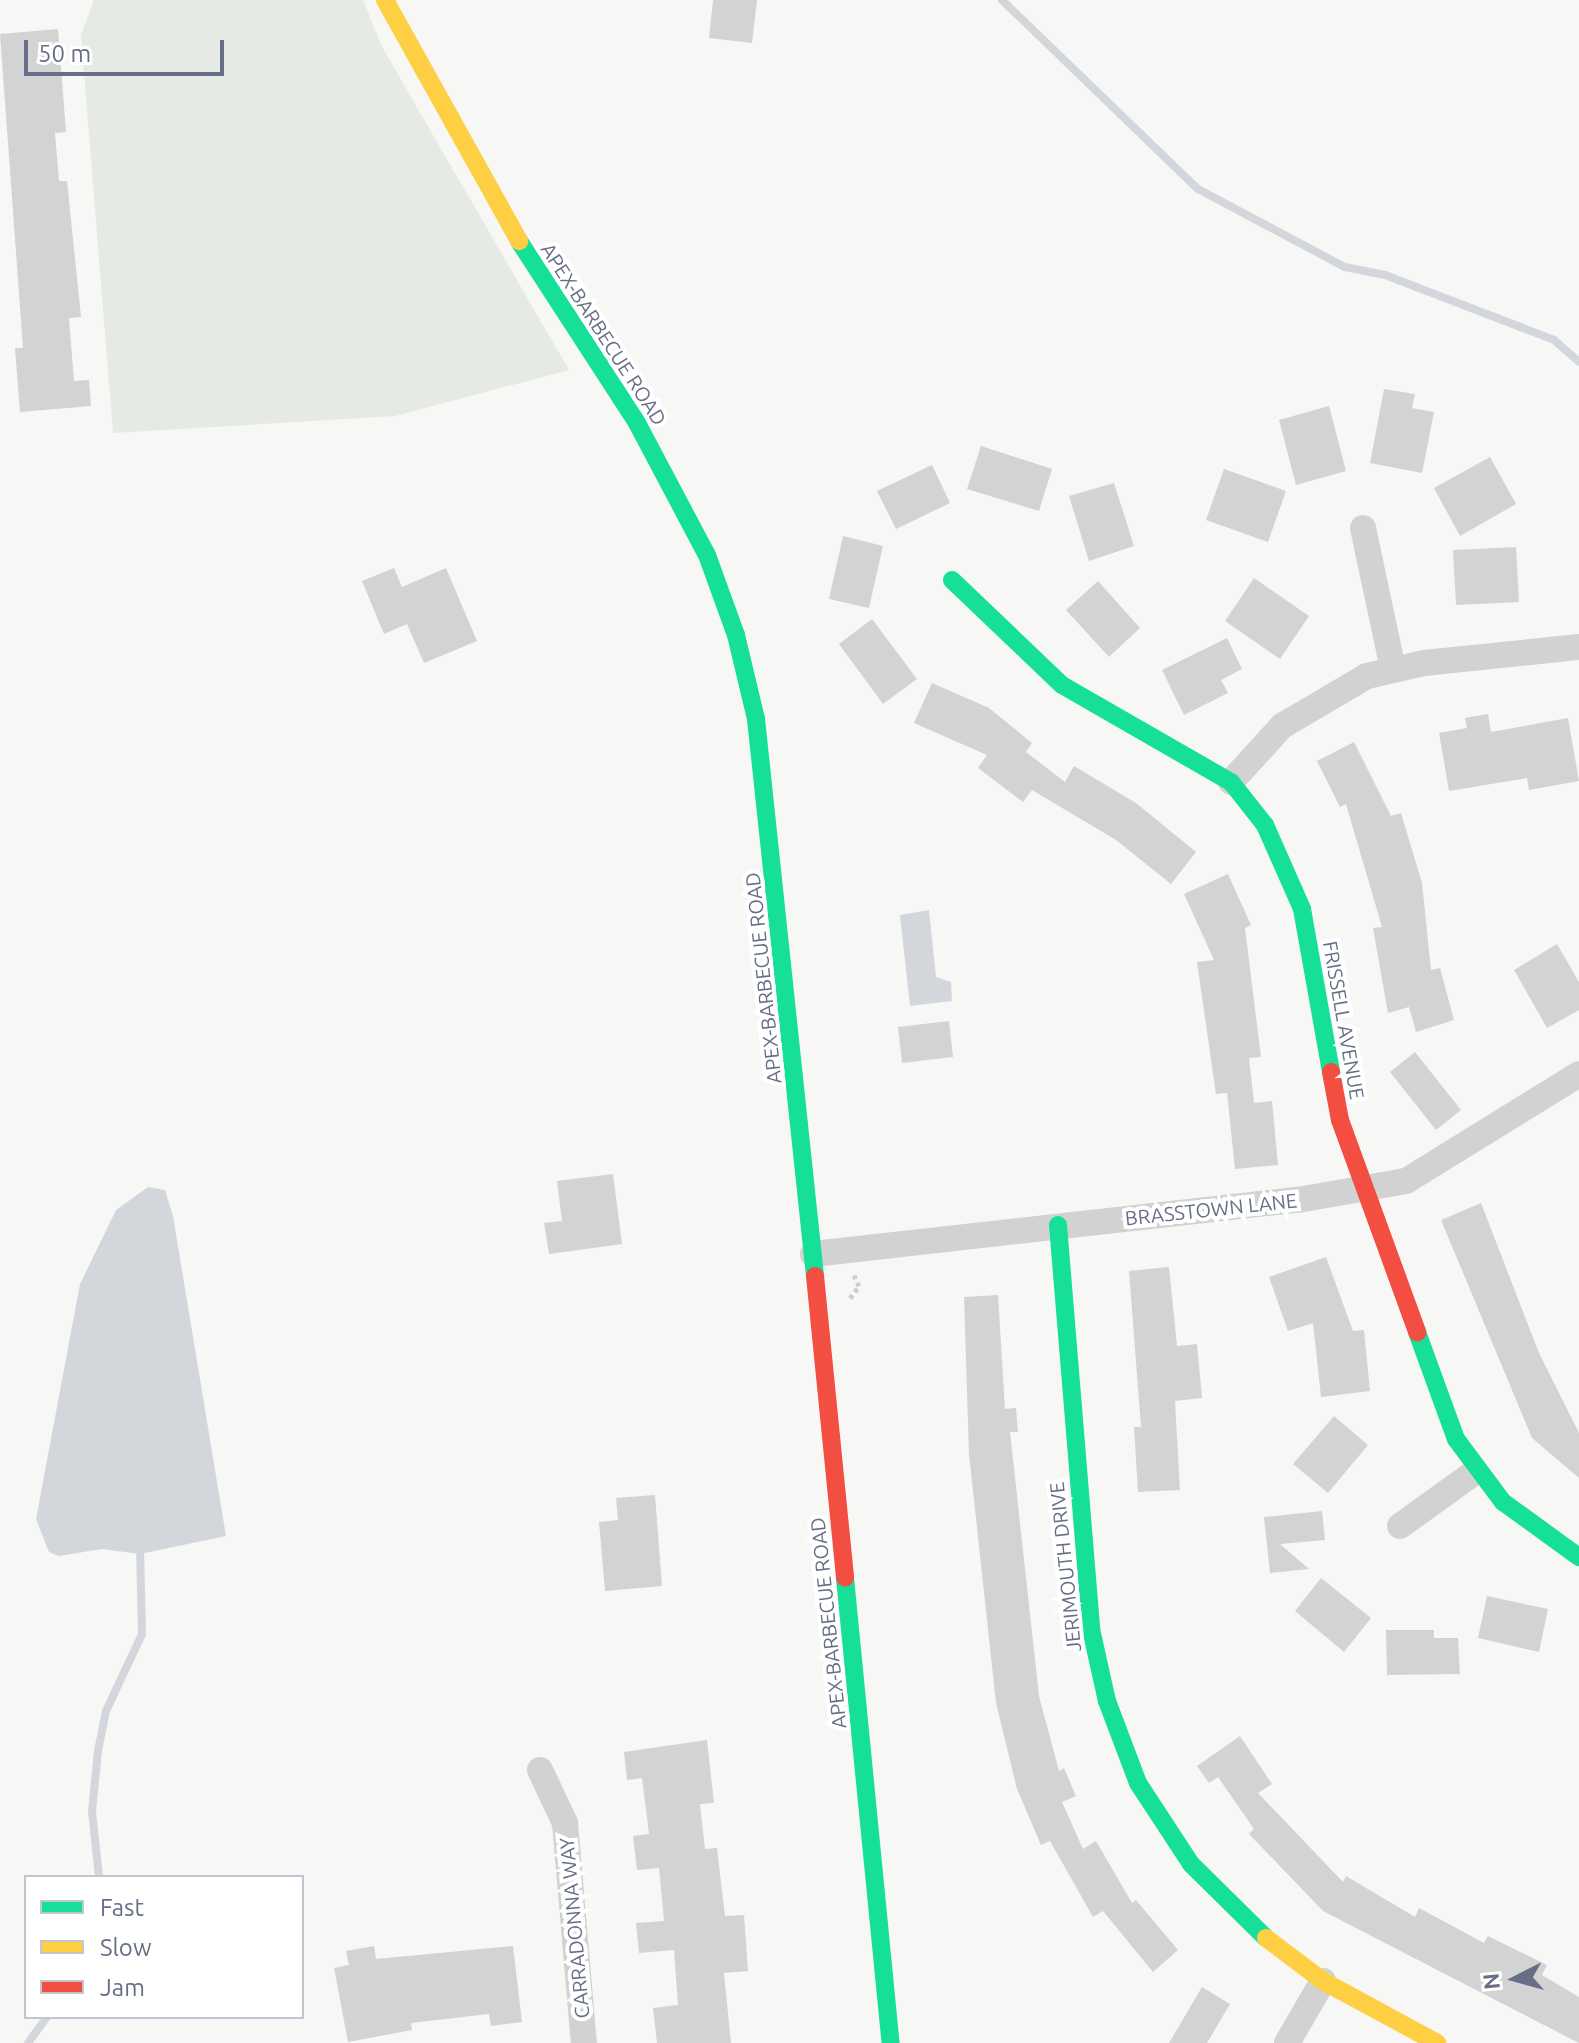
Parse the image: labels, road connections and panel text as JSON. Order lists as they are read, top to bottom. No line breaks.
{"streets":{"street":["APEX-BARBECUE ROAD","FRISSELL AVENUE","BRASSTOWN LANE","JERIMOUTH DRIVE","CARRADONNA WAY"]},"crossings":[["APEX-BARBECUE ROAD","BRASSTOWN LANE"],["FRISSELL AVENUE","BRASSTOWN LANE"],["BRASSTOWN LANE","JERIMOUTH DRIVE"]],"legend":["Fast","Slow","Jam"],"scale_bar":"50 m","north":"left"}
